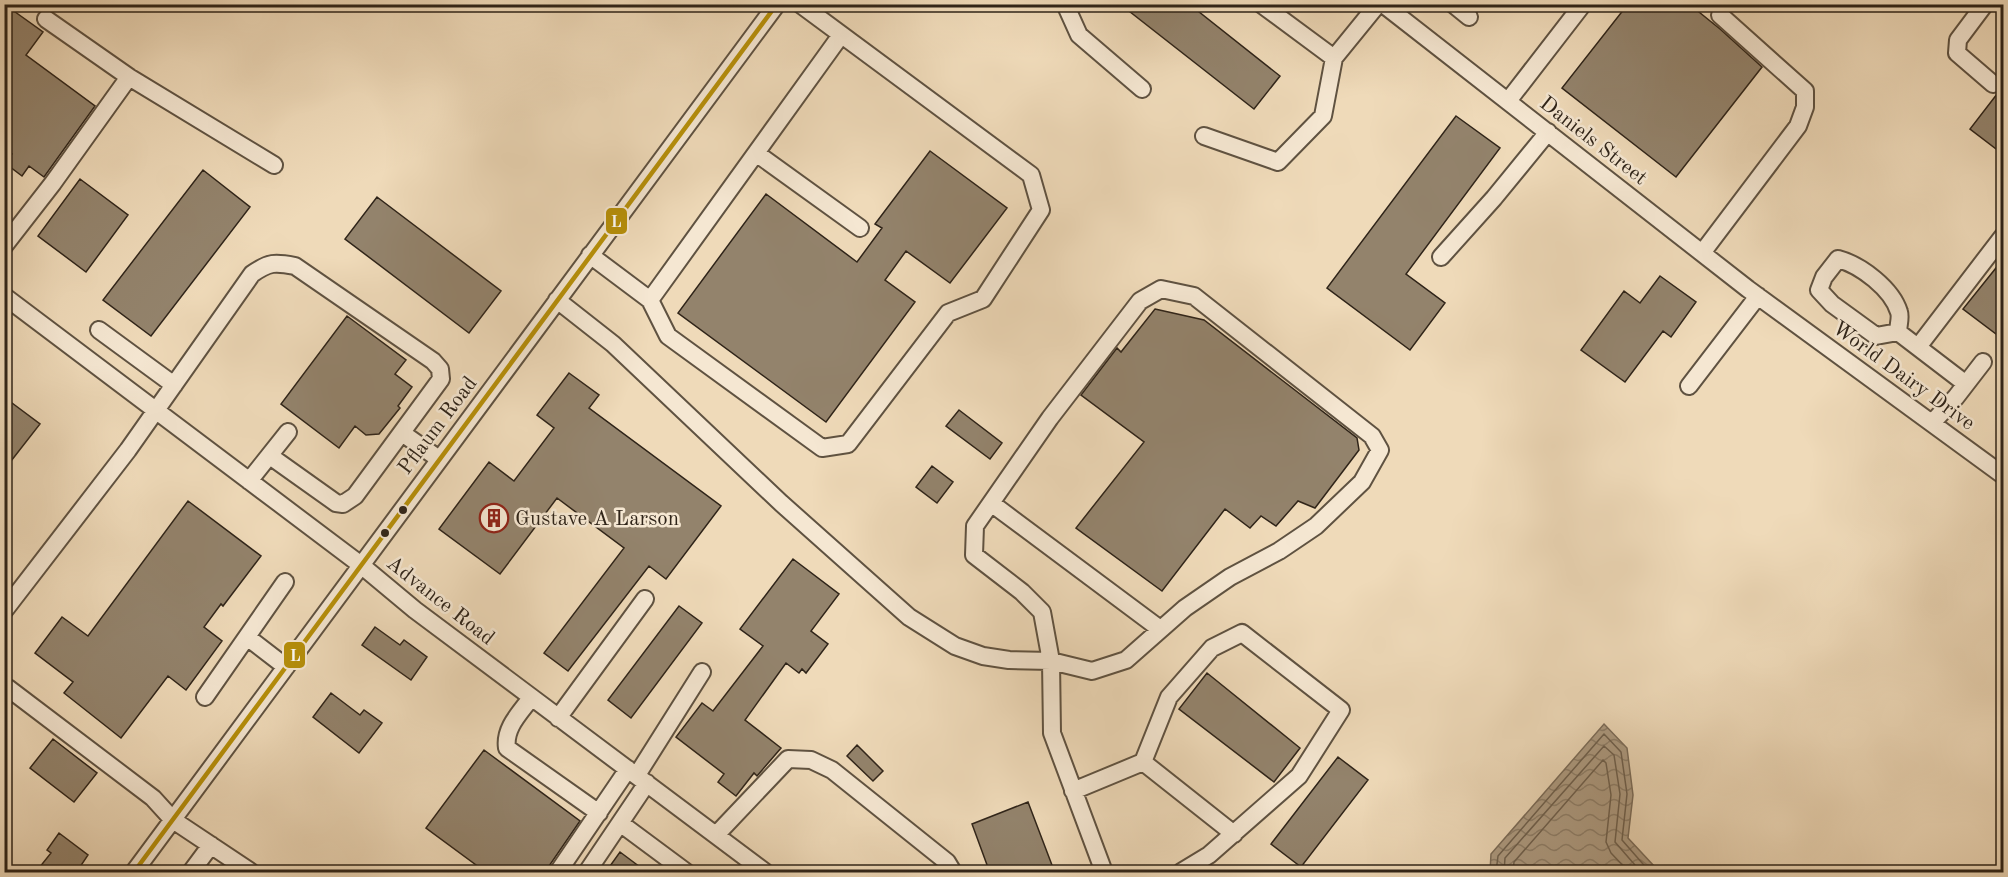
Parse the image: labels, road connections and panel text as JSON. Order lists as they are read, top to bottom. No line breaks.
{"streets":{"street":["Daniels Street","World Dairy Drive","Pflaum Road","Advance Road"]},"crossings":[["Daniels Street","World Dairy Drive"],["Pflaum Road","Advance Road"]],"places":{"building":["Gustave A Larson"]},"lines":["transit line L"]}
